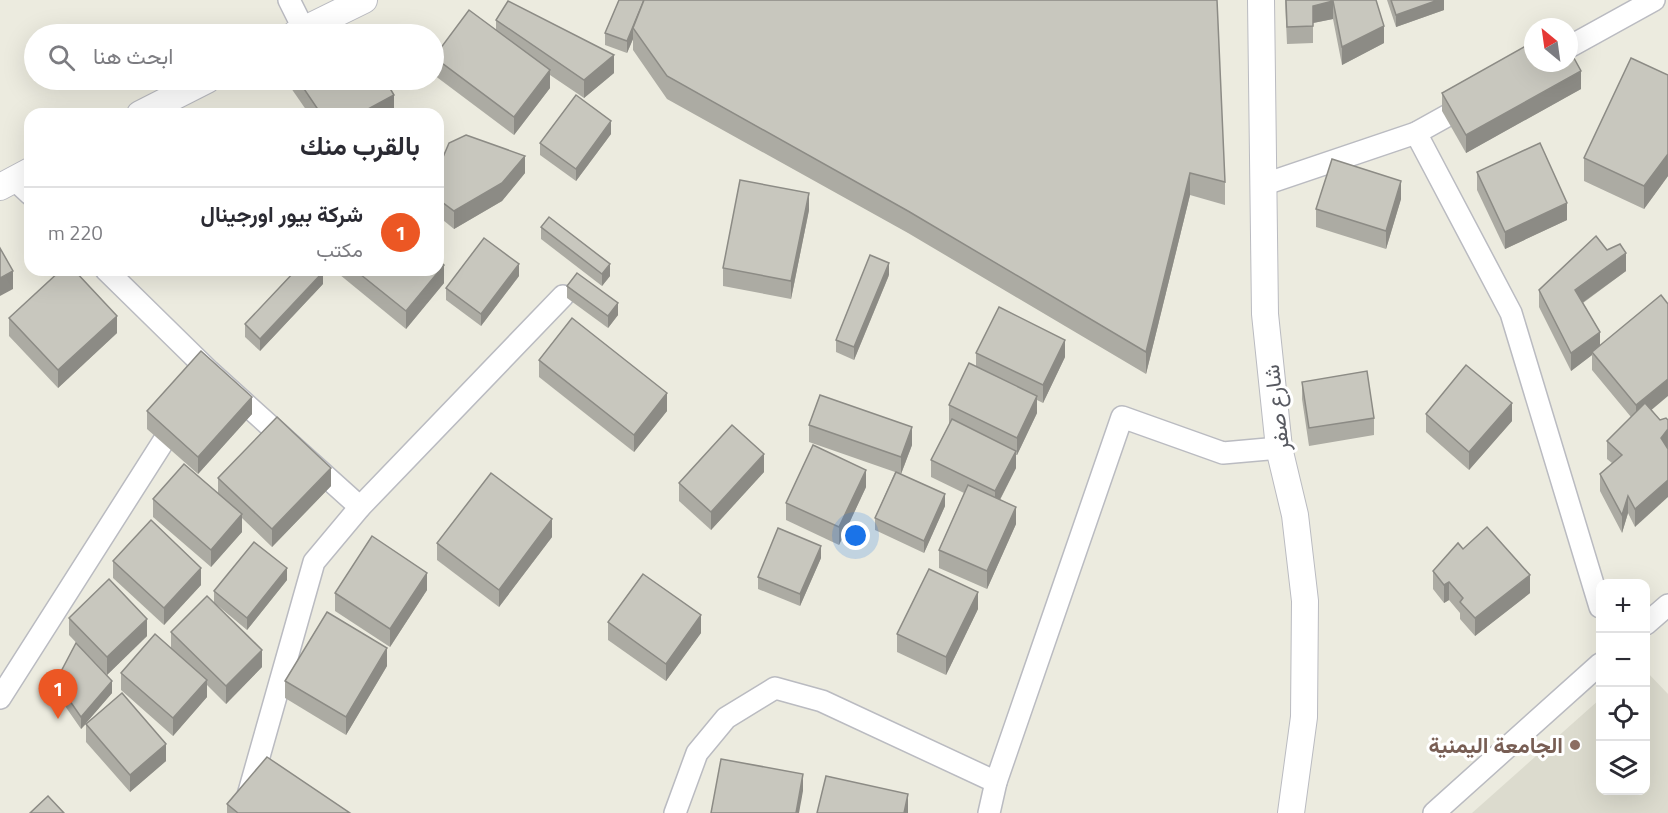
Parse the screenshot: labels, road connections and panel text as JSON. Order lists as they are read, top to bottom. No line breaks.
{"streets":{"street":["شارع صفر"]},"places":["الجامعة اليمنية"],"north":"top left","page":{"search":"ابحث هنا","heading":"بالقرب منك","list":[{"mark":"1","name":"شركة بيور اورجينال","note":"مكتب","value":"220 m"}],"map_buttons":["+","−"],"pins":"1"}}
